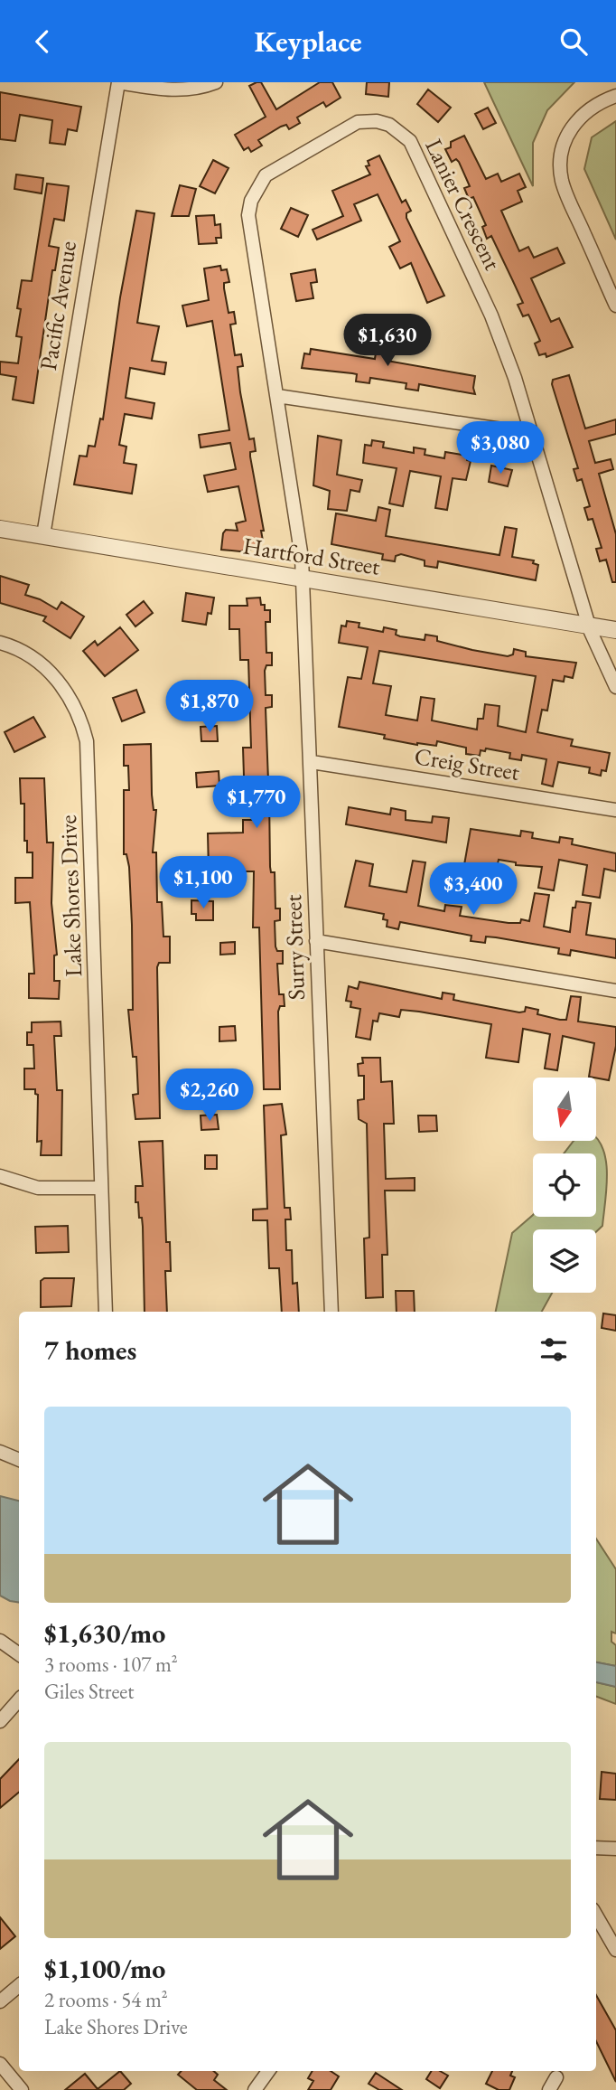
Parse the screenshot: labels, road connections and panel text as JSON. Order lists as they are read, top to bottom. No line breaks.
{"streets":{"street":["Lanier Crescent","Pacific Avenue","Hartford Street","Creig Street","Lake Shores Drive","Surry Street"]},"crossings":[["Lanier Crescent","Hartford Street"],["Lanier Crescent","Surry Street"],["Pacific Avenue","Hartford Street"],["Hartford Street","Surry Street"],["Creig Street","Surry Street"]],"north":"bottom","page":{"header":"Keyplace","price":["$1,630","$3,080","$1,870","$1,770","$1,100","$3,400","$2,260"],"heading":"7 homes","list":[{"name":"$1,630/mo","note":"3 rooms · 107 m² · Giles Street"},{"name":"$1,100/mo","note":"2 rooms · 54 m² · Lake Shores Drive"}]}}
